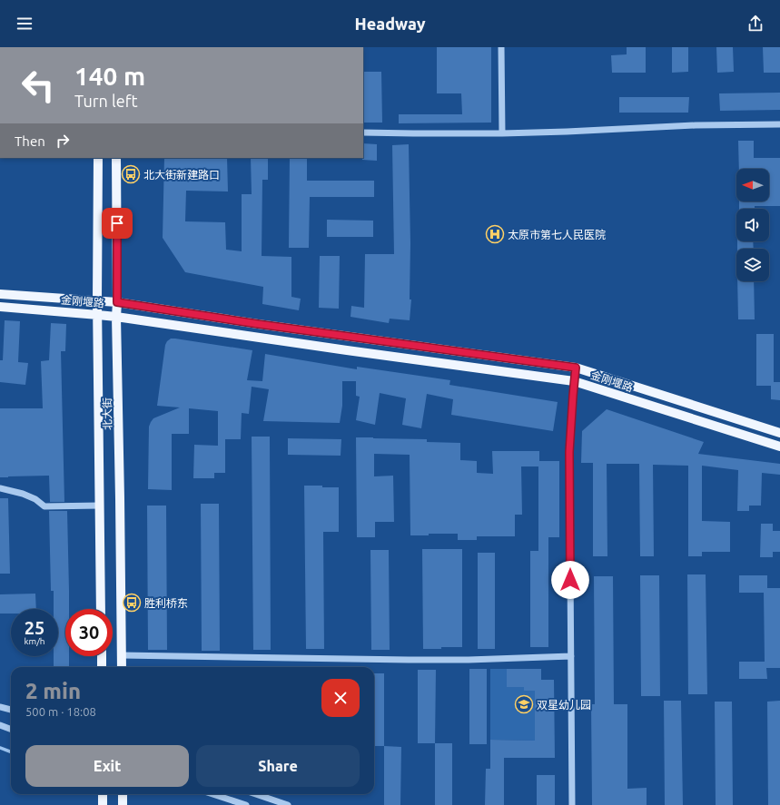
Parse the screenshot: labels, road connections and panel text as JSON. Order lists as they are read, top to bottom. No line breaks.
{"streets":{"main road":["金刚堰路","北大街"]},"crossings":[["金刚堰路","北大街"]],"places":{"bus stop":["北大街新建路口","胜利桥东"],"hospital":["太原市第七人民医院"],"school or university":["双星幼儿园"]},"north":"left","page":{"header":"Headway","turn":["140 m","Turn left"],"then":"Then","speed":"25 km/h","limit":"30","heading":["2 min","500 m · 18:08"],"buttons":["Exit","Share"]}}
